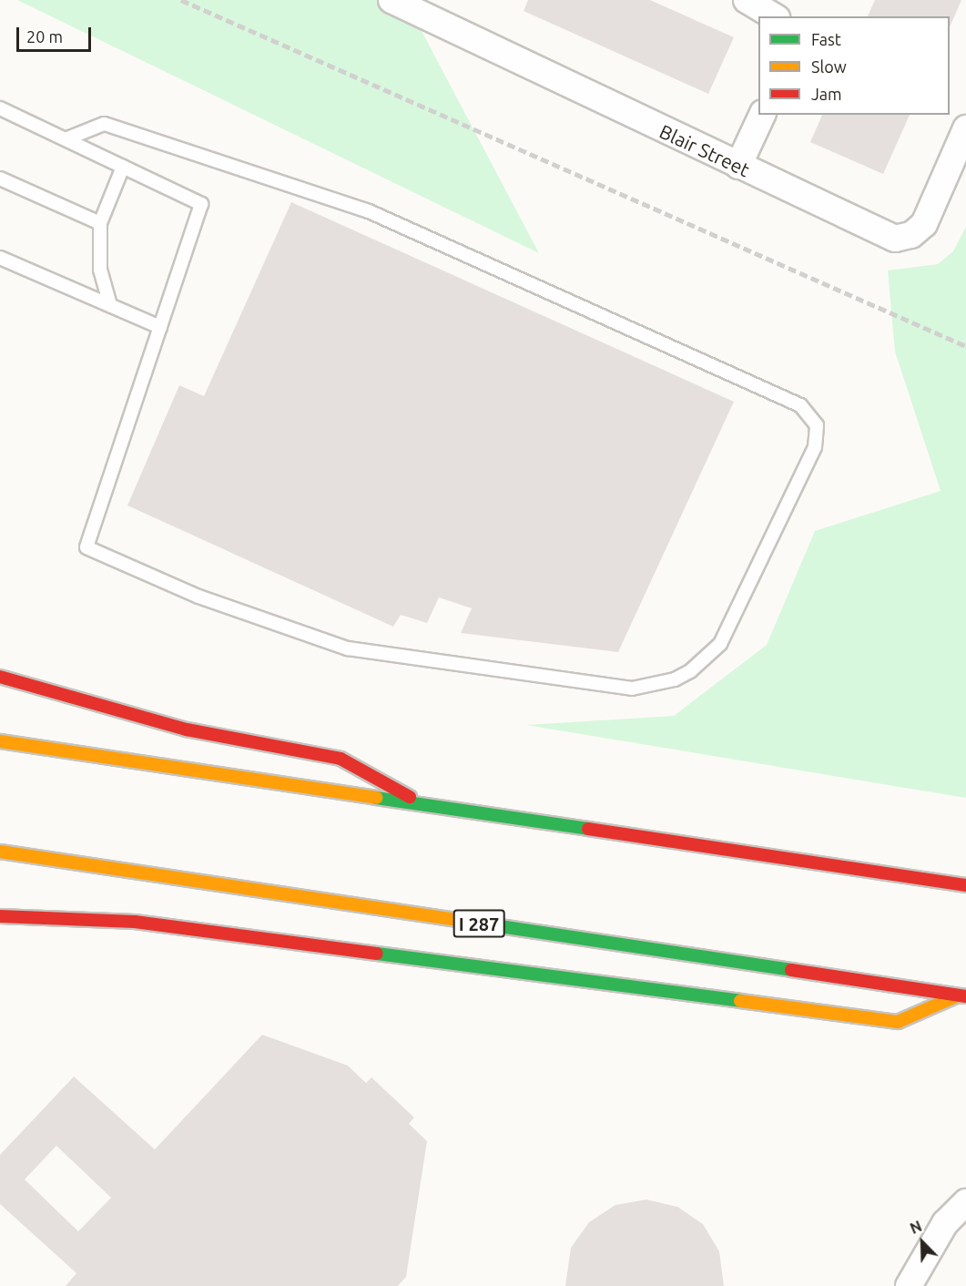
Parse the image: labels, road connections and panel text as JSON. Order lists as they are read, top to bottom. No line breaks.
{"streets":{"highway":["I 287"],"street":["Blair Street"]},"legend":["Fast","Slow","Jam"],"scale_bar":"20 m","north":"top left"}
